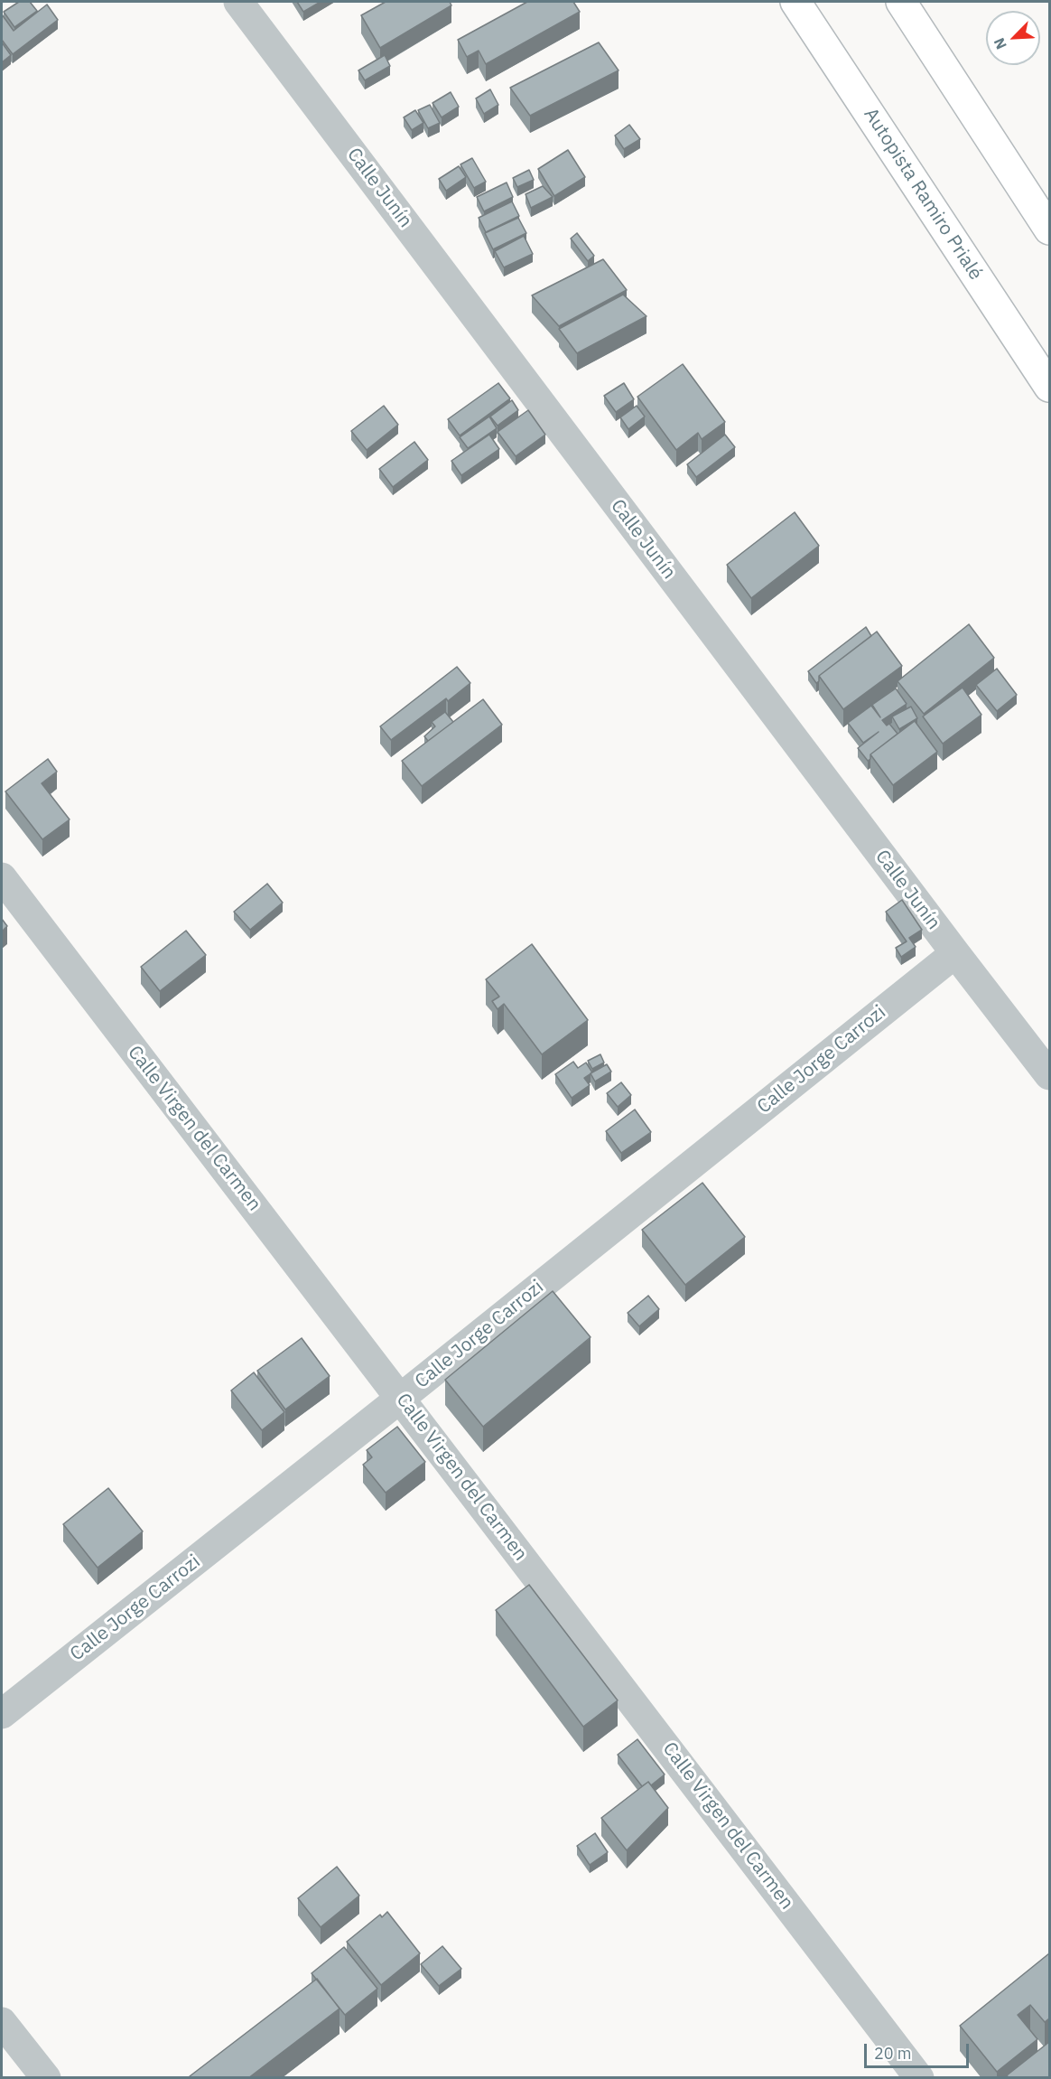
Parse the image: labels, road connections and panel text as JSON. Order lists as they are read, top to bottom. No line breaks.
{"streets":{"highway":["Autopista Ramiro Prialé"],"street":["Calle Junín","Calle Jorge Carrozi","Calle Virgen del Carmen"]},"crossings":[["Calle Junín","Calle Jorge Carrozi"],["Calle Jorge Carrozi","Calle Virgen del Carmen"]],"scale_bar":"20 m","north":"bottom left"}
